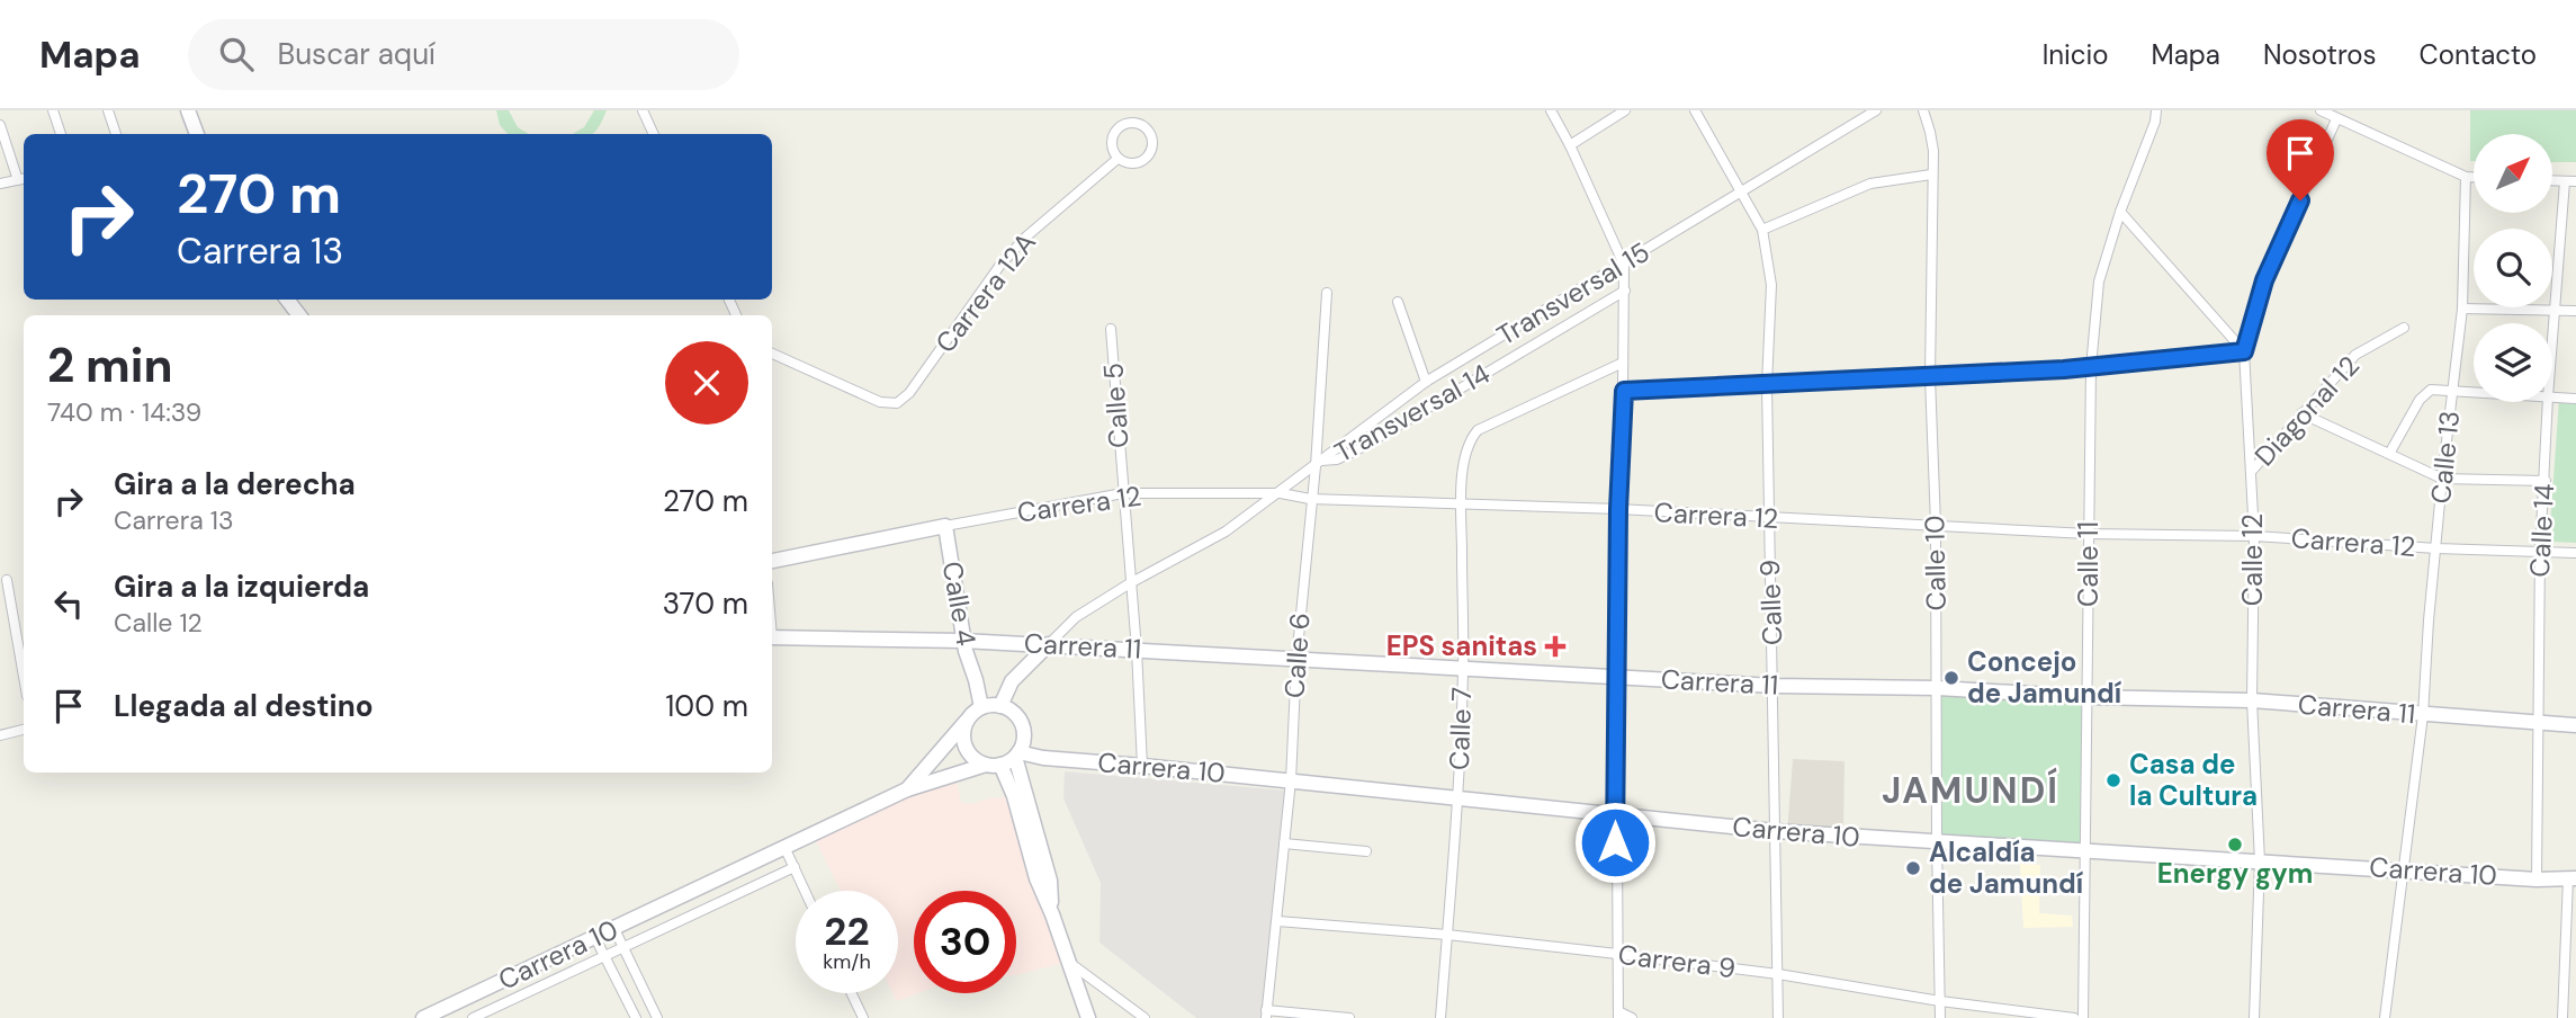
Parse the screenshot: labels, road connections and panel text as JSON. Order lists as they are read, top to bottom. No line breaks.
{"streets":{"main road":["Carrera 12","Calle 4","Carrera 11","Carrera 10"],"street":["Carrera 12A","Transversal 15","Calle 5","Diagonal 12","Transversal 14","Calle 13","Calle 14","Calle 12","Calle 10","Calle 11","Calle 9","Calle 6","Calle 7","Carrera 9"]},"crossings":[["Transversal 15","Transversal 14"],["Transversal 15","Carrera 12"],["Transversal 15","Calle 9"],["Transversal 15","Calle 6"],["Calle 5","Carrera 12"],["Calle 5","Carrera 11"],["Calle 5","Carrera 10"],["Diagonal 12","Calle 12"],["Transversal 14","Calle 6"],["Calle 13","Carrera 12"],["Calle 13","Carrera 11"],["Calle 13","Carrera 10"],["Carrera 12","Calle 14"],["Carrera 12","Calle 12"],["Carrera 12","Calle 10"],["Carrera 12","Calle 11"],["Carrera 12","Calle 9"],["Carrera 12","Calle 4"],["Carrera 12","Calle 6"],["Carrera 12","Calle 7"],["Calle 14","Carrera 11"],["Calle 14","Carrera 10"],["Calle 12","Carrera 11"],["Calle 12","Carrera 10"],["Calle 10","Carrera 11"],["Calle 10","Carrera 10"],["Calle 10","Carrera 9"],["Calle 11","Carrera 11"],["Calle 11","Carrera 10"],["Calle 9","Carrera 11"],["Calle 9","Carrera 10"],["Calle 9","Carrera 9"],["Calle 4","Carrera 11"],["Calle 4","Carrera 10"],["Carrera 11","Calle 6"],["Carrera 11","Calle 7"],["Calle 6","Carrera 10"],["Calle 6","Carrera 9"],["Calle 7","Carrera 10"],["Calle 7","Carrera 9"]],"districts":["JAMUNDÍ"],"places":{"health":["EPS sanitas"],"other":["Concejo de Jamundí","Casa de la Cultura","Energy gym","Alcaldía de Jamundí"]},"north":"top right","page":{"header":"Mapa","search":"Buscar aquí","nav":["Inicio","Mapa","Nosotros","Contacto"],"turn":["270 m","Carrera 13"],"heading":["2 min","740 m · 14:39"],"list":[{"name":"Gira a la derecha","note":"Carrera 13","value":"270 m"},{"name":"Gira a la izquierda","note":"Calle 12","value":"370 m"},{"name":"Llegada al destino","value":"100 m"}],"speed":"22 km/h","limit":"30"}}
